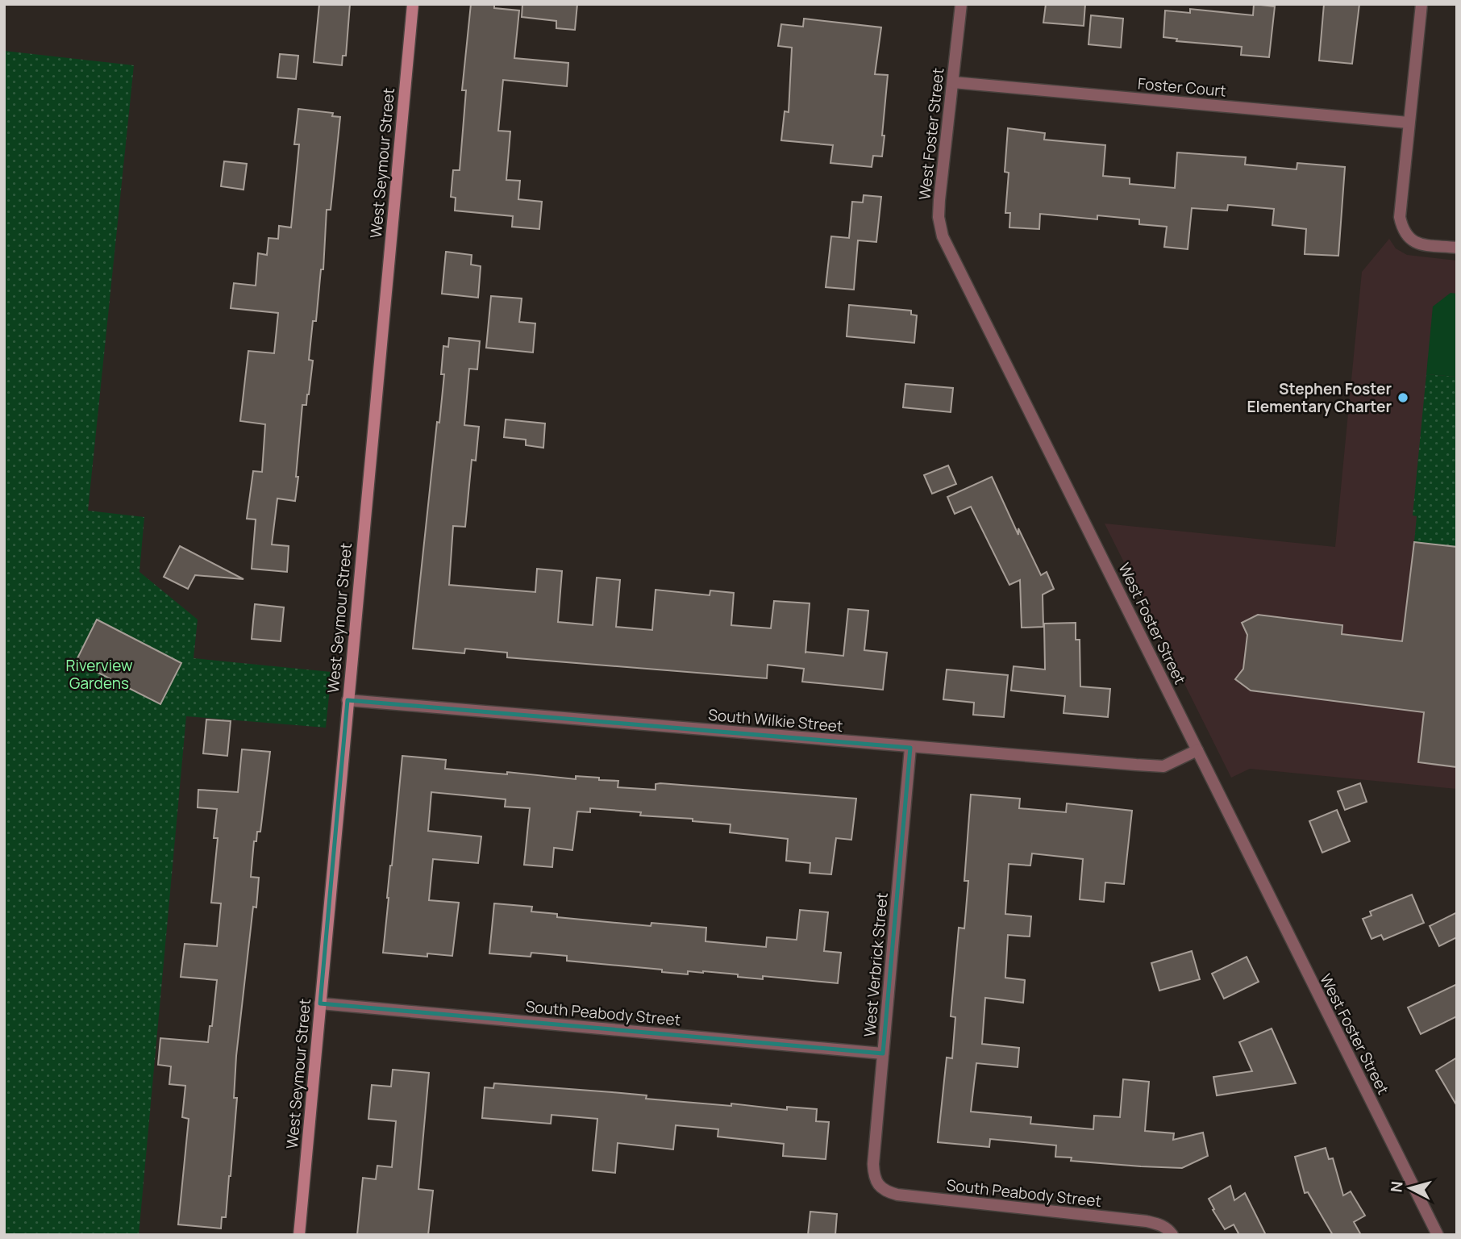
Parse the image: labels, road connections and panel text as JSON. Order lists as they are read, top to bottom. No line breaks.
{"streets":{"street":["Foster Court","West Foster Street","West Seymour Street","South Wilkie Street","West Verbrick Street","South Peabody Street"]},"crossings":[["Foster Court","West Foster Street"],["West Foster Street","South Wilkie Street"],["West Seymour Street","South Wilkie Street"],["West Seymour Street","South Peabody Street"],["South Wilkie Street","West Verbrick Street"],["West Verbrick Street","South Peabody Street"]],"parks":["Riverview Gardens"],"places":["Stephen Foster Elementary Charter"],"north":"left"}
